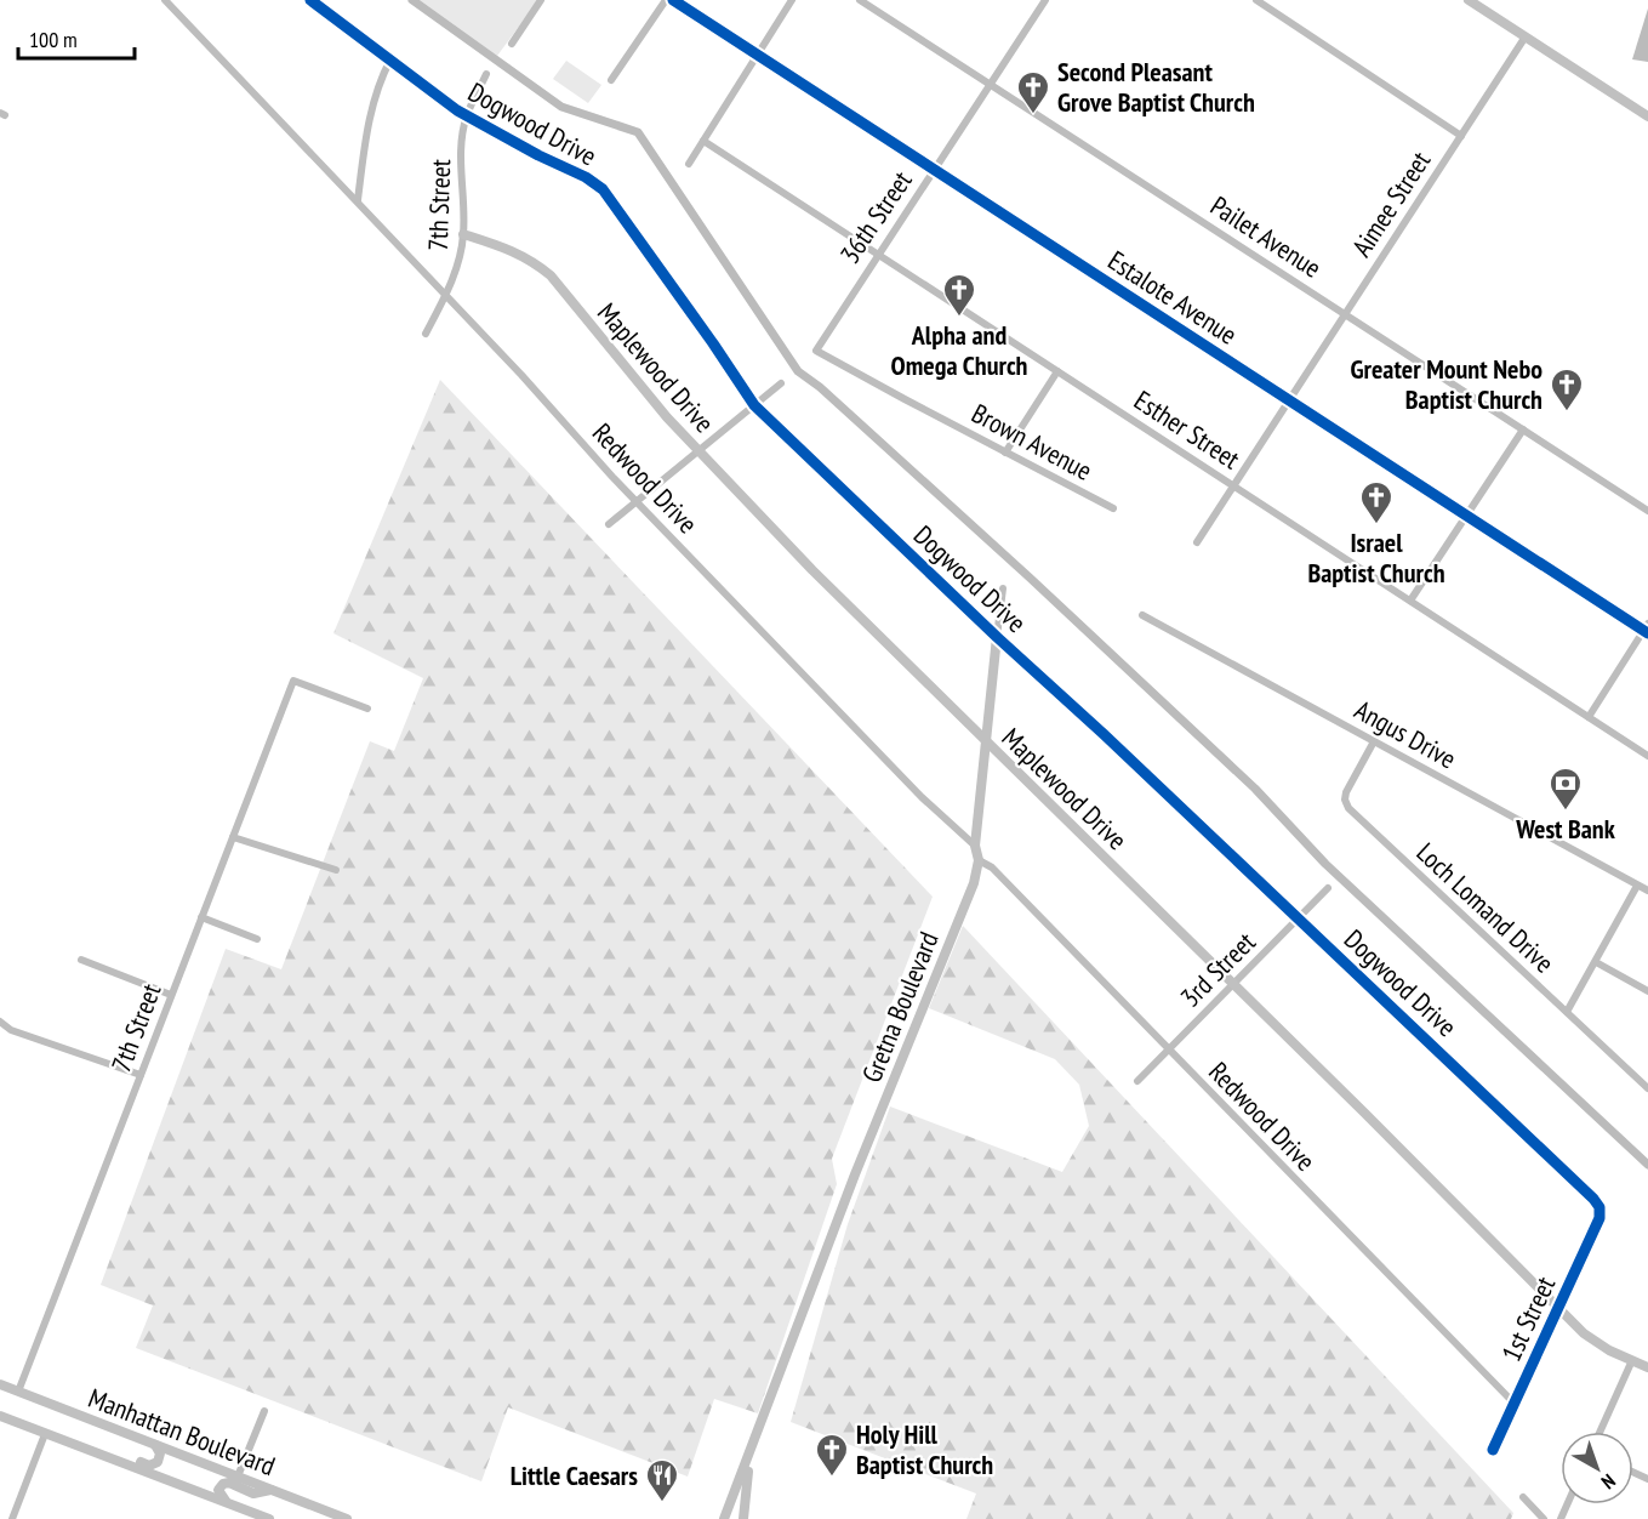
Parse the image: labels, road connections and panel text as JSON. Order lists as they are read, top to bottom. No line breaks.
{"streets":{"street":["Dogwood Drive","Aimee Street","7th Street","36th Street","Pailet Avenue","Estalote Avenue","Maplewood Drive","Esther Street","Brown Avenue","Redwood Drive","Angus Drive","Loch Lomand Drive","3rd Street","Gretna Boulevard","1st Street","Manhattan Boulevard"]},"crossings":[["Dogwood Drive","7th Street"],["Dogwood Drive","3rd Street"],["Dogwood Drive","Gretna Boulevard"],["Dogwood Drive","1st Street"],["Aimee Street","Pailet Avenue"],["Aimee Street","Estalote Avenue"],["Aimee Street","Esther Street"],["7th Street","Maplewood Drive"],["7th Street","Redwood Drive"],["7th Street","Manhattan Boulevard"],["36th Street","Pailet Avenue"],["36th Street","Estalote Avenue"],["36th Street","Esther Street"],["36th Street","Brown Avenue"],["Maplewood Drive","3rd Street"],["Maplewood Drive","Gretna Boulevard"],["Maplewood Drive","1st Street"],["Redwood Drive","3rd Street"],["Redwood Drive","Gretna Boulevard"],["Redwood Drive","1st Street"],["Angus Drive","Loch Lomand Drive"]],"places":{"church":["Second Pleasant Grove Baptist Church","Alpha and Omega Church","Greater Mount Nebo Baptist Church","Israel Baptist Church","Holy Hill Baptist Church"],"bank":["West Bank"],"restaurant":["Little Caesars"]},"scale_bar":"100 m","north":"bottom right"}
